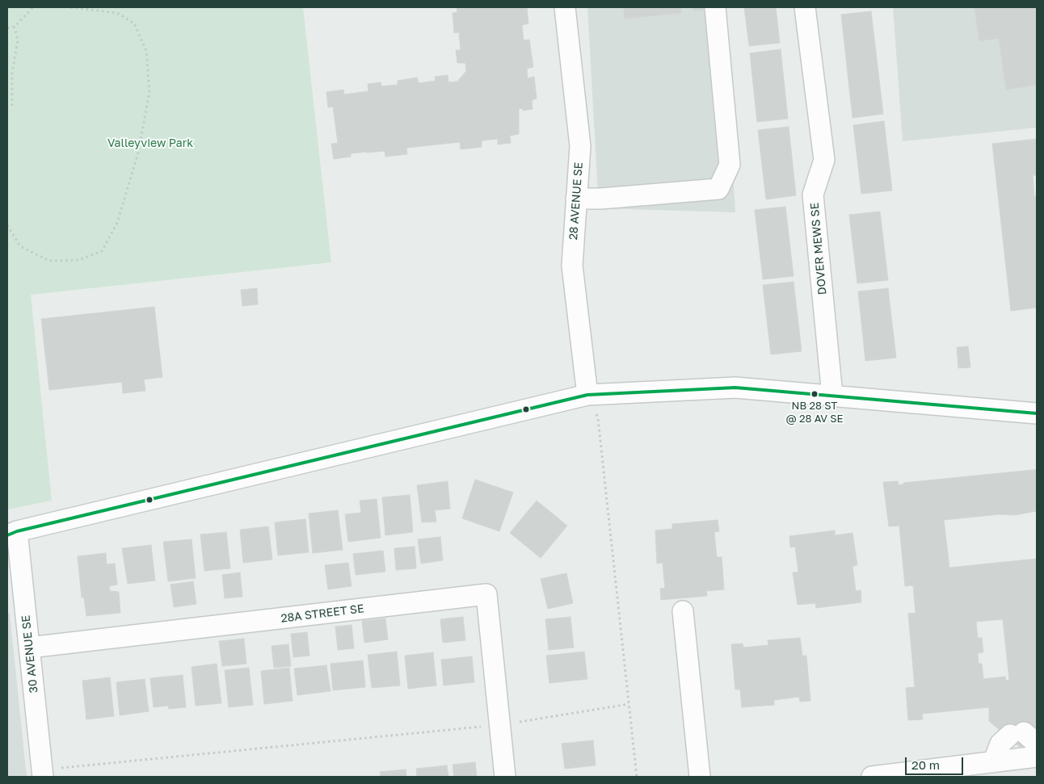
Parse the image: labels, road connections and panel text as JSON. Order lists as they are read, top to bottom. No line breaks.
{"streets":{"street":["28 AVENUE SE","DOVER MEWS SE","28A STREET SE","30 AVENUE SE"]},"crossings":[["28A STREET SE","30 AVENUE SE"]],"parks":["Valleyview Park"],"places":["NB 28 ST @ 28 AV SE"],"scale_bar":"20 m"}
